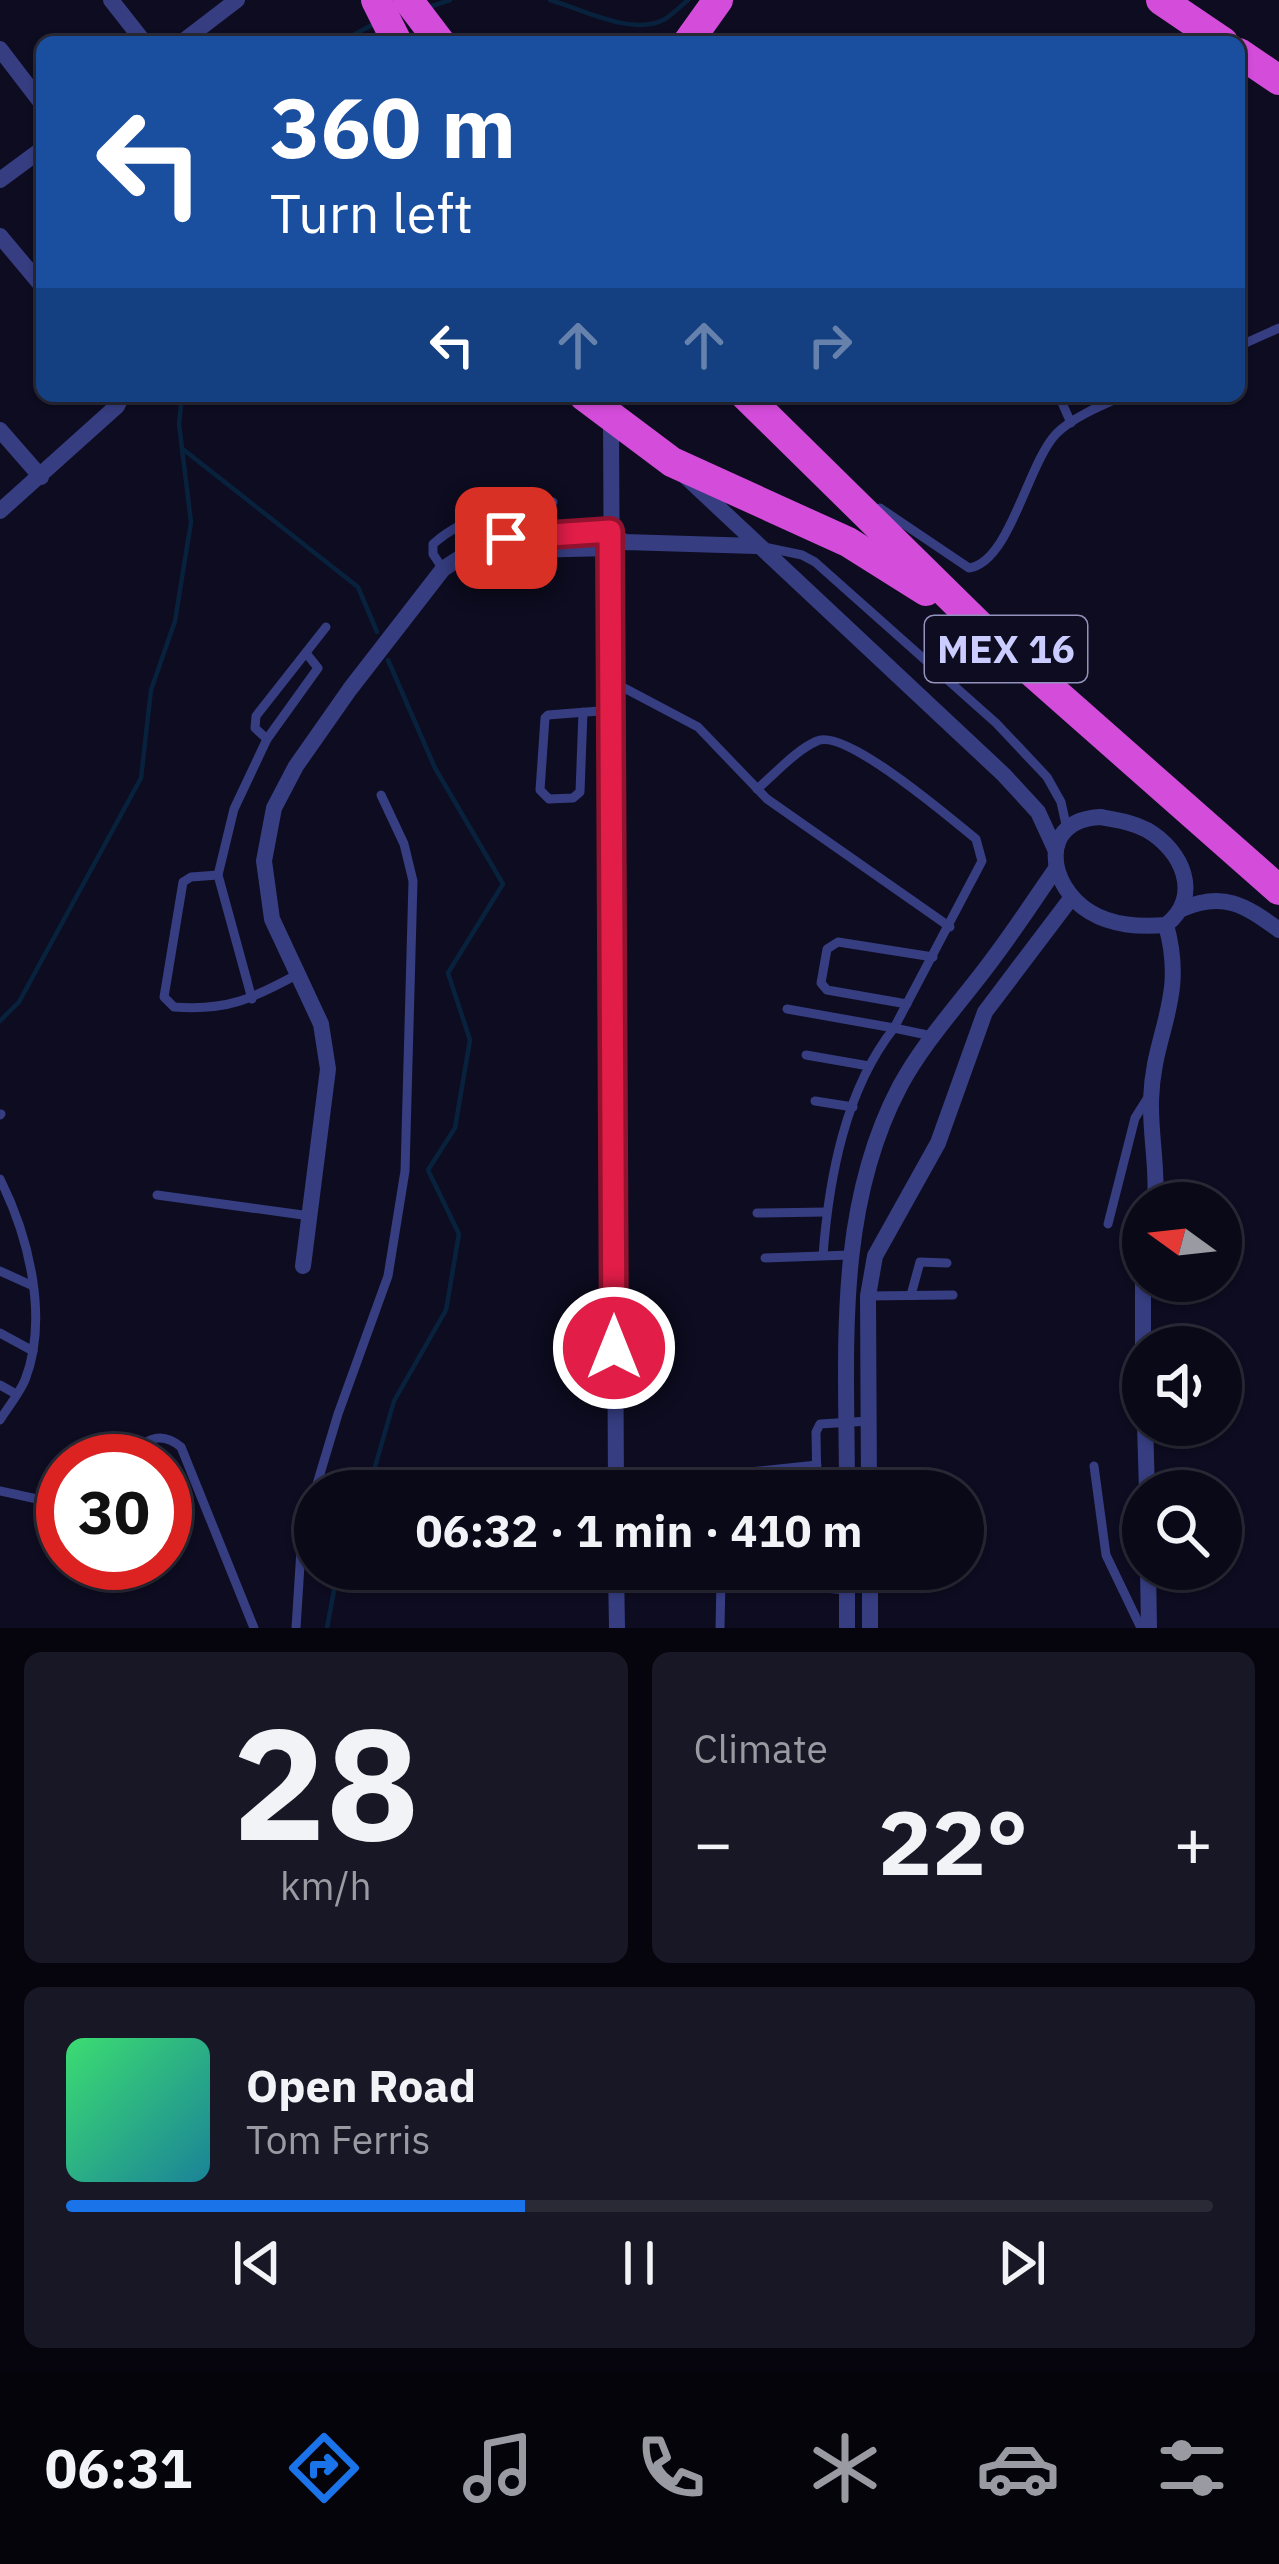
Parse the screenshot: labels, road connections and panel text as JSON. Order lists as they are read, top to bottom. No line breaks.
{"streets":{"highway":["MEX 16"]},"north":"left","page":{"turn":["360 m","Turn left"],"limit":"30","trip":"06:32 · 1 min · 410 m","tile":[["28","km/h"],"Climate"],"heat":["−","22°","+"],"song":["Open Road","Tom Ferris"],"tabs":"06:31"}}
